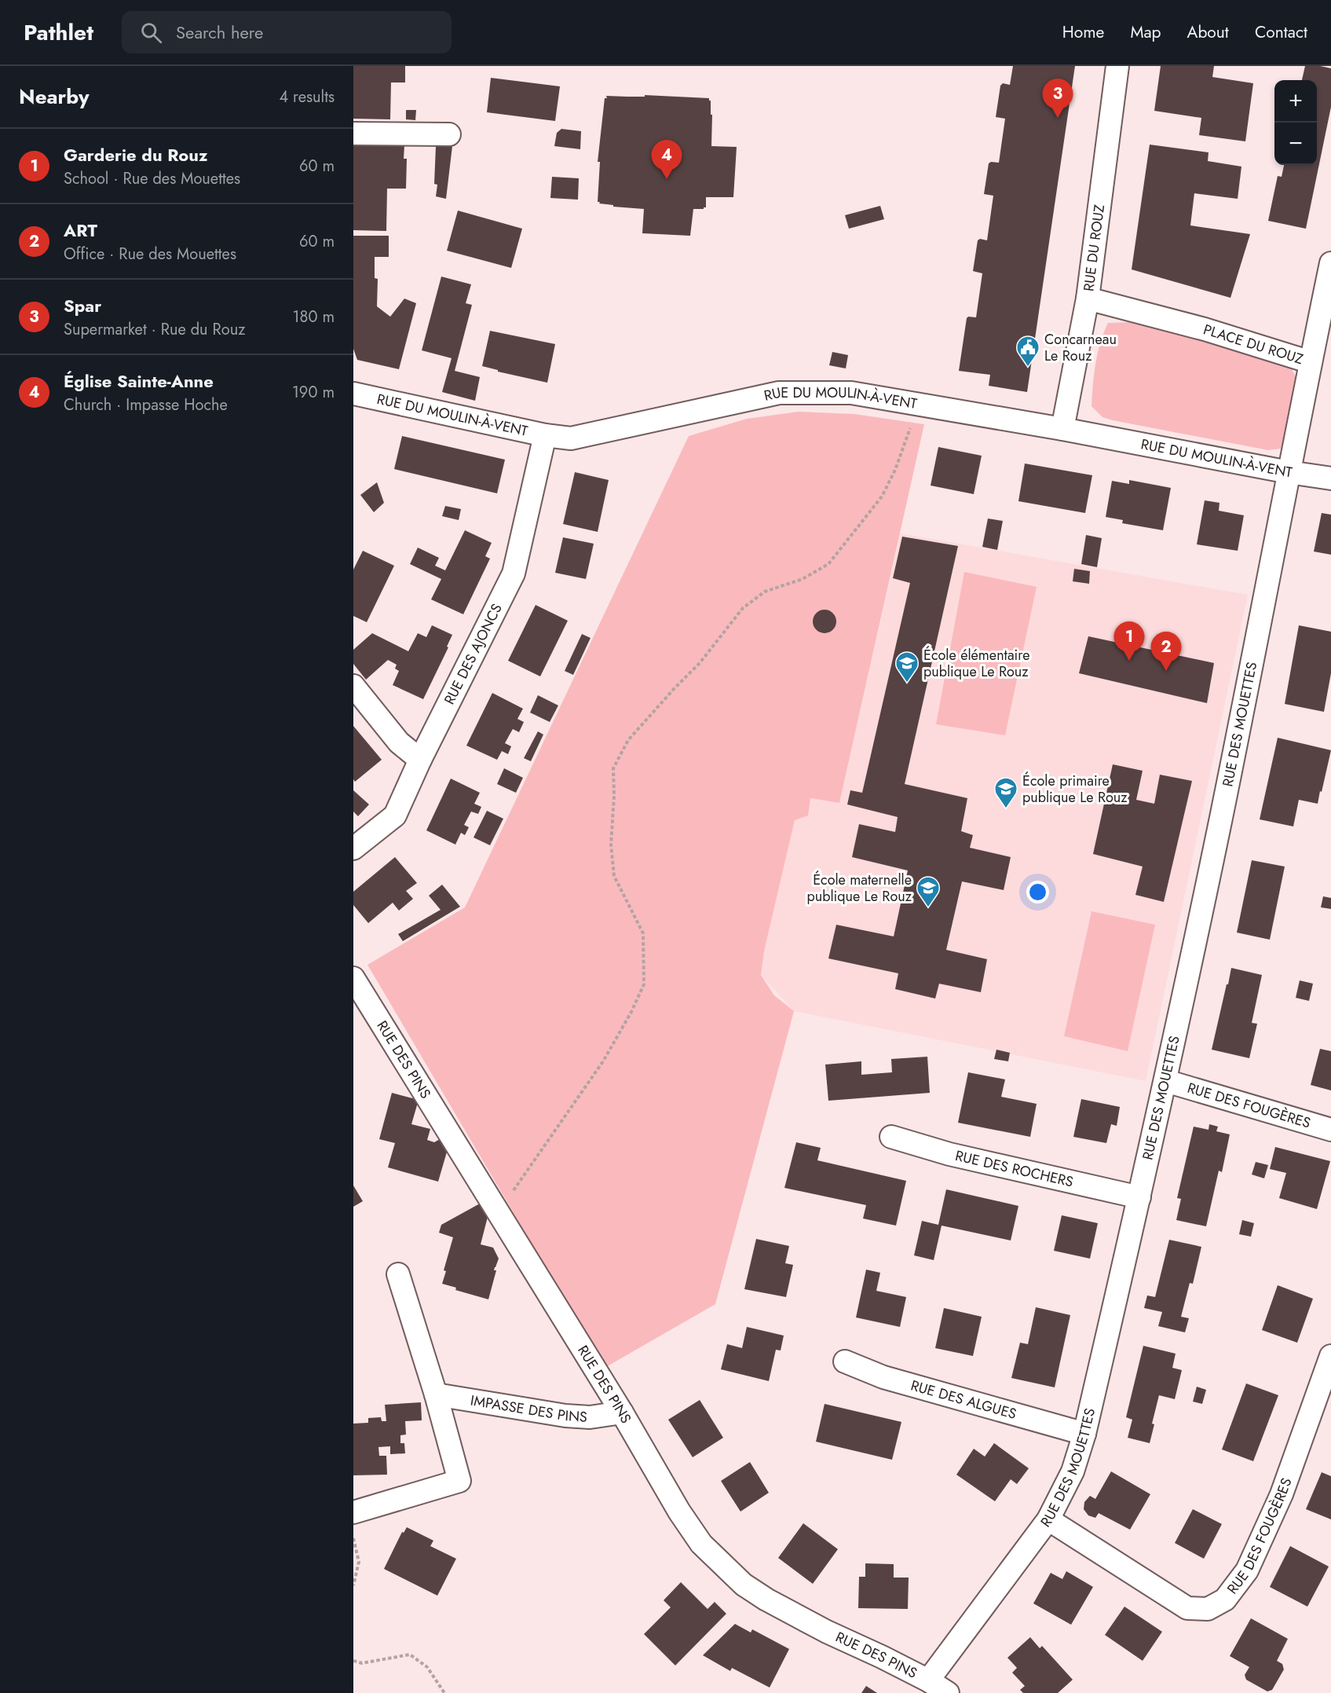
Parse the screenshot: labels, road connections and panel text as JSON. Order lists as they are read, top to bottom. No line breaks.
{"streets":{"street":["RUE DU ROUZ","PLACE DU ROUZ","RUE DU MOULIN-À-VENT","RUE DES AJONCS","RUE DES MOUETTES","RUE DES PINS","RUE DES FOUGÈRES","RUE DES ROCHERS","RUE DES ALGUES","IMPASSE DES PINS"]},"crossings":[["RUE DU ROUZ","PLACE DU ROUZ"],["RUE DU ROUZ","RUE DU MOULIN-À-VENT"],["PLACE DU ROUZ","RUE DU MOULIN-À-VENT"],["PLACE DU ROUZ","RUE DES MOUETTES"],["RUE DU MOULIN-À-VENT","RUE DES AJONCS"],["RUE DU MOULIN-À-VENT","RUE DES MOUETTES"],["RUE DES MOUETTES","RUE DES PINS"],["RUE DES MOUETTES","RUE DES FOUGÈRES"],["RUE DES MOUETTES","RUE DES ROCHERS"],["RUE DES MOUETTES","RUE DES ALGUES"],["RUE DES PINS","IMPASSE DES PINS"]],"places":{"public building":["Concarneau Le Rouz"],"school or university":["École élémentaire publique Le Rouz","École primaire publique Le Rouz","École maternelle publique Le Rouz"]},"page":{"header":"Pathlet","search":"Search here","nav":["Home","Map","About","Contact"],"heading":["Nearby","4 results"],"pins":["3","4","1","2"],"map_buttons":["+","−"],"list":[{"mark":"1","name":"Garderie du Rouz","note":"School · Rue des Mouettes","value":"60 m"},{"mark":"2","name":"ART","note":"Office · Rue des Mouettes","value":"60 m"},{"mark":"3","name":"Spar","note":"Supermarket · Rue du Rouz","value":"180 m"},{"mark":"4","name":"Église Sainte-Anne","note":"Church · Impasse Hoche","value":"190 m"}]}}
